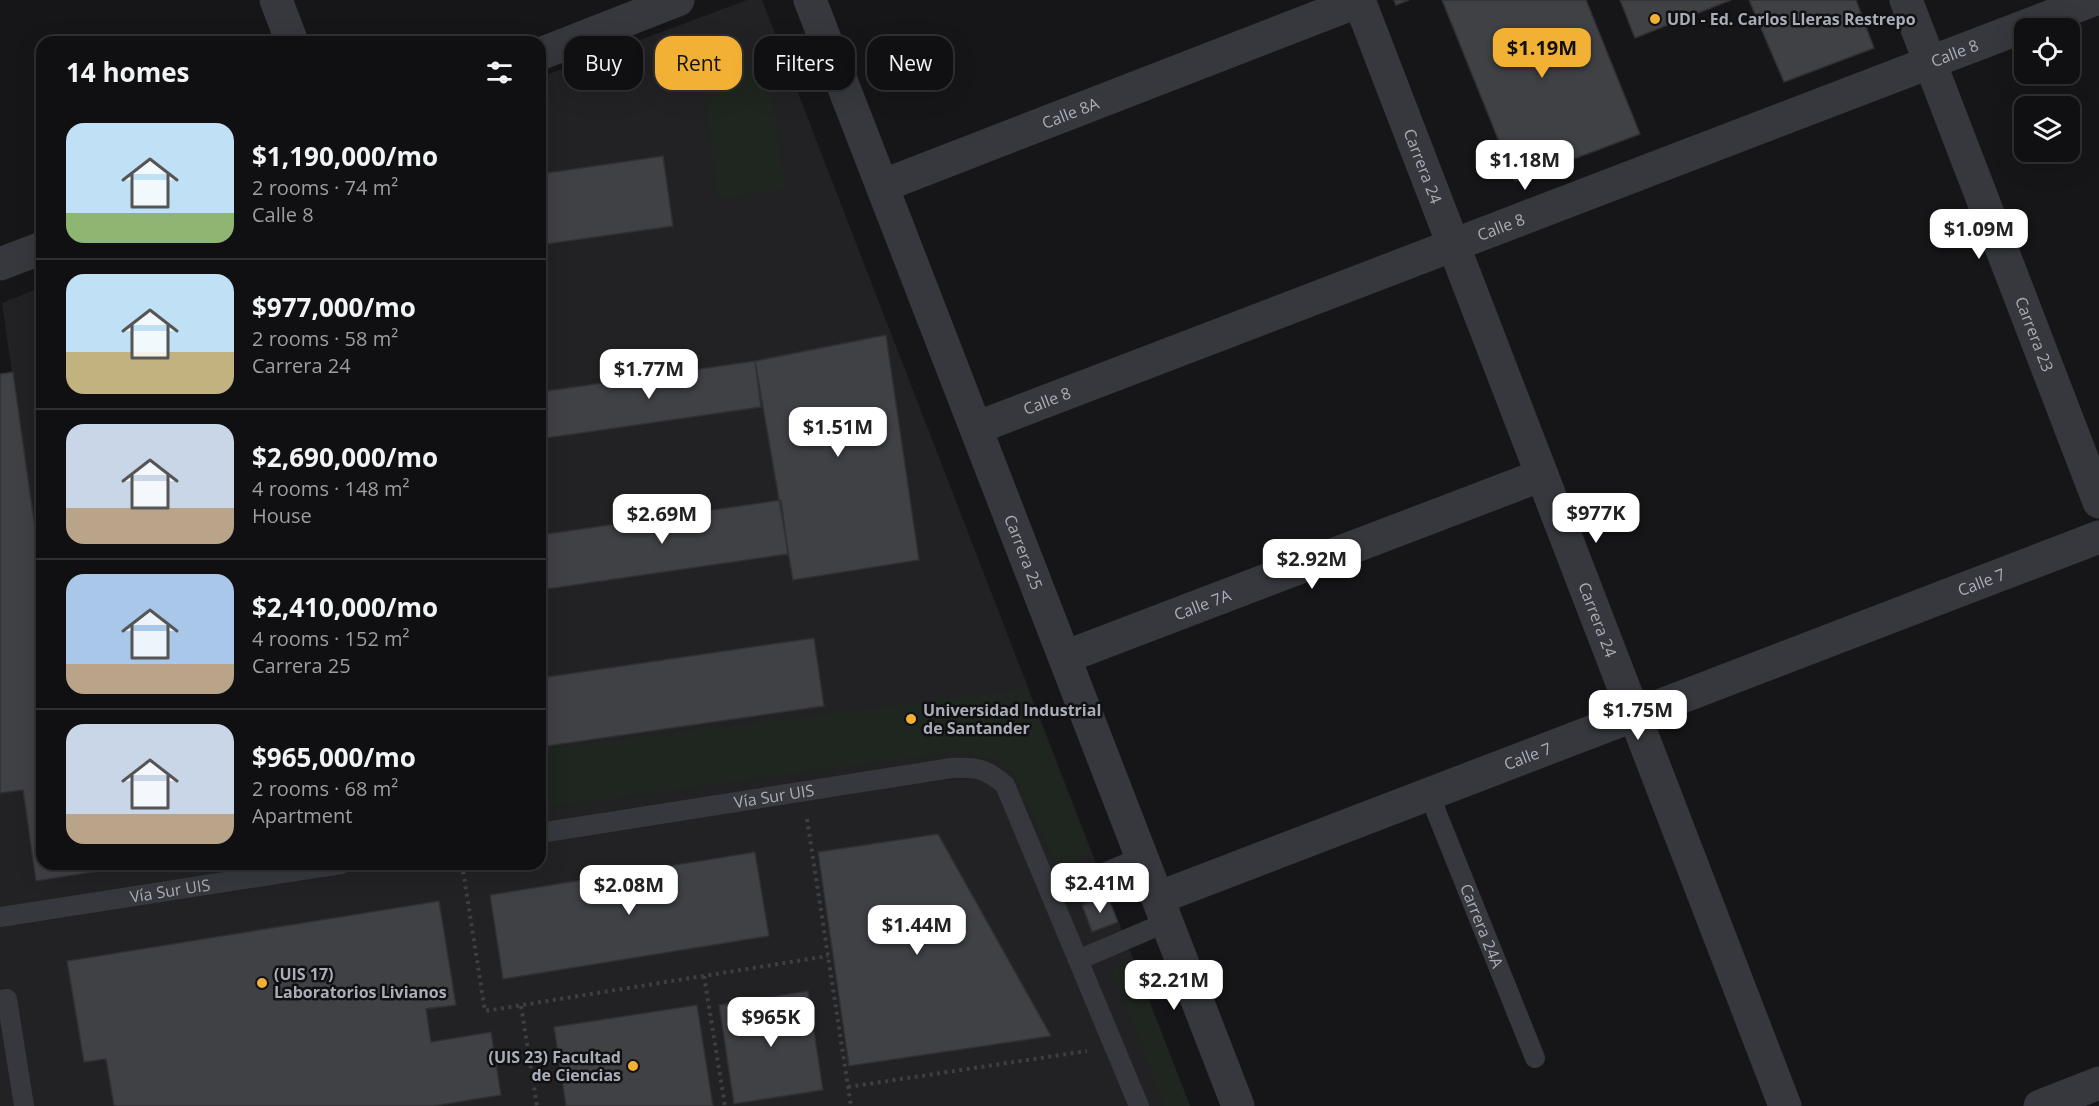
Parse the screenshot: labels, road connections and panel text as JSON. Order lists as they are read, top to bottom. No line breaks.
{"streets":{"street":["Calle 8","Calle 8A","Carrera 24","Carrera 23","Carrera 25","Calle 7","Calle 7A"],"lane":["Vía Sur UIS","Carrera 24A"]},"crossings":[["Calle 8","Carrera 24"],["Calle 8","Carrera 23"],["Calle 8","Carrera 25"],["Calle 8A","Carrera 24"],["Calle 8A","Carrera 25"],["Carrera 24","Calle 7"],["Carrera 24","Calle 7A"],["Carrera 25","Calle 7"],["Carrera 25","Calle 7A"],["Calle 7","Carrera 24A"]],"places":["UDI - Ed. Carlos Lleras Restrepo","Universidad Industrial de Santander","(UIS 17) Laboratorios Livianos","(UIS 23) Facultad de Ciencias"],"page":{"price":["$1.19M","$1.18M","$1.09M","$1.77M","$1.51M","$977K","$2.69M","$2.92M","$1.75M","$2.41M","$2.08M","$1.44M","$2.21M","$965K"],"chip":["Buy","Rent","Filters","New"],"heading":"14 homes","list":[{"name":"$1,190,000/mo","note":"2 rooms · 74 m² · Calle 8"},{"name":"$977,000/mo","note":"2 rooms · 58 m² · Carrera 24"},{"name":"$2,690,000/mo","note":"4 rooms · 148 m² · House"},{"name":"$2,410,000/mo","note":"4 rooms · 152 m² · Carrera 25"},{"name":"$965,000/mo","note":"2 rooms · 68 m² · Apartment"}]}}
